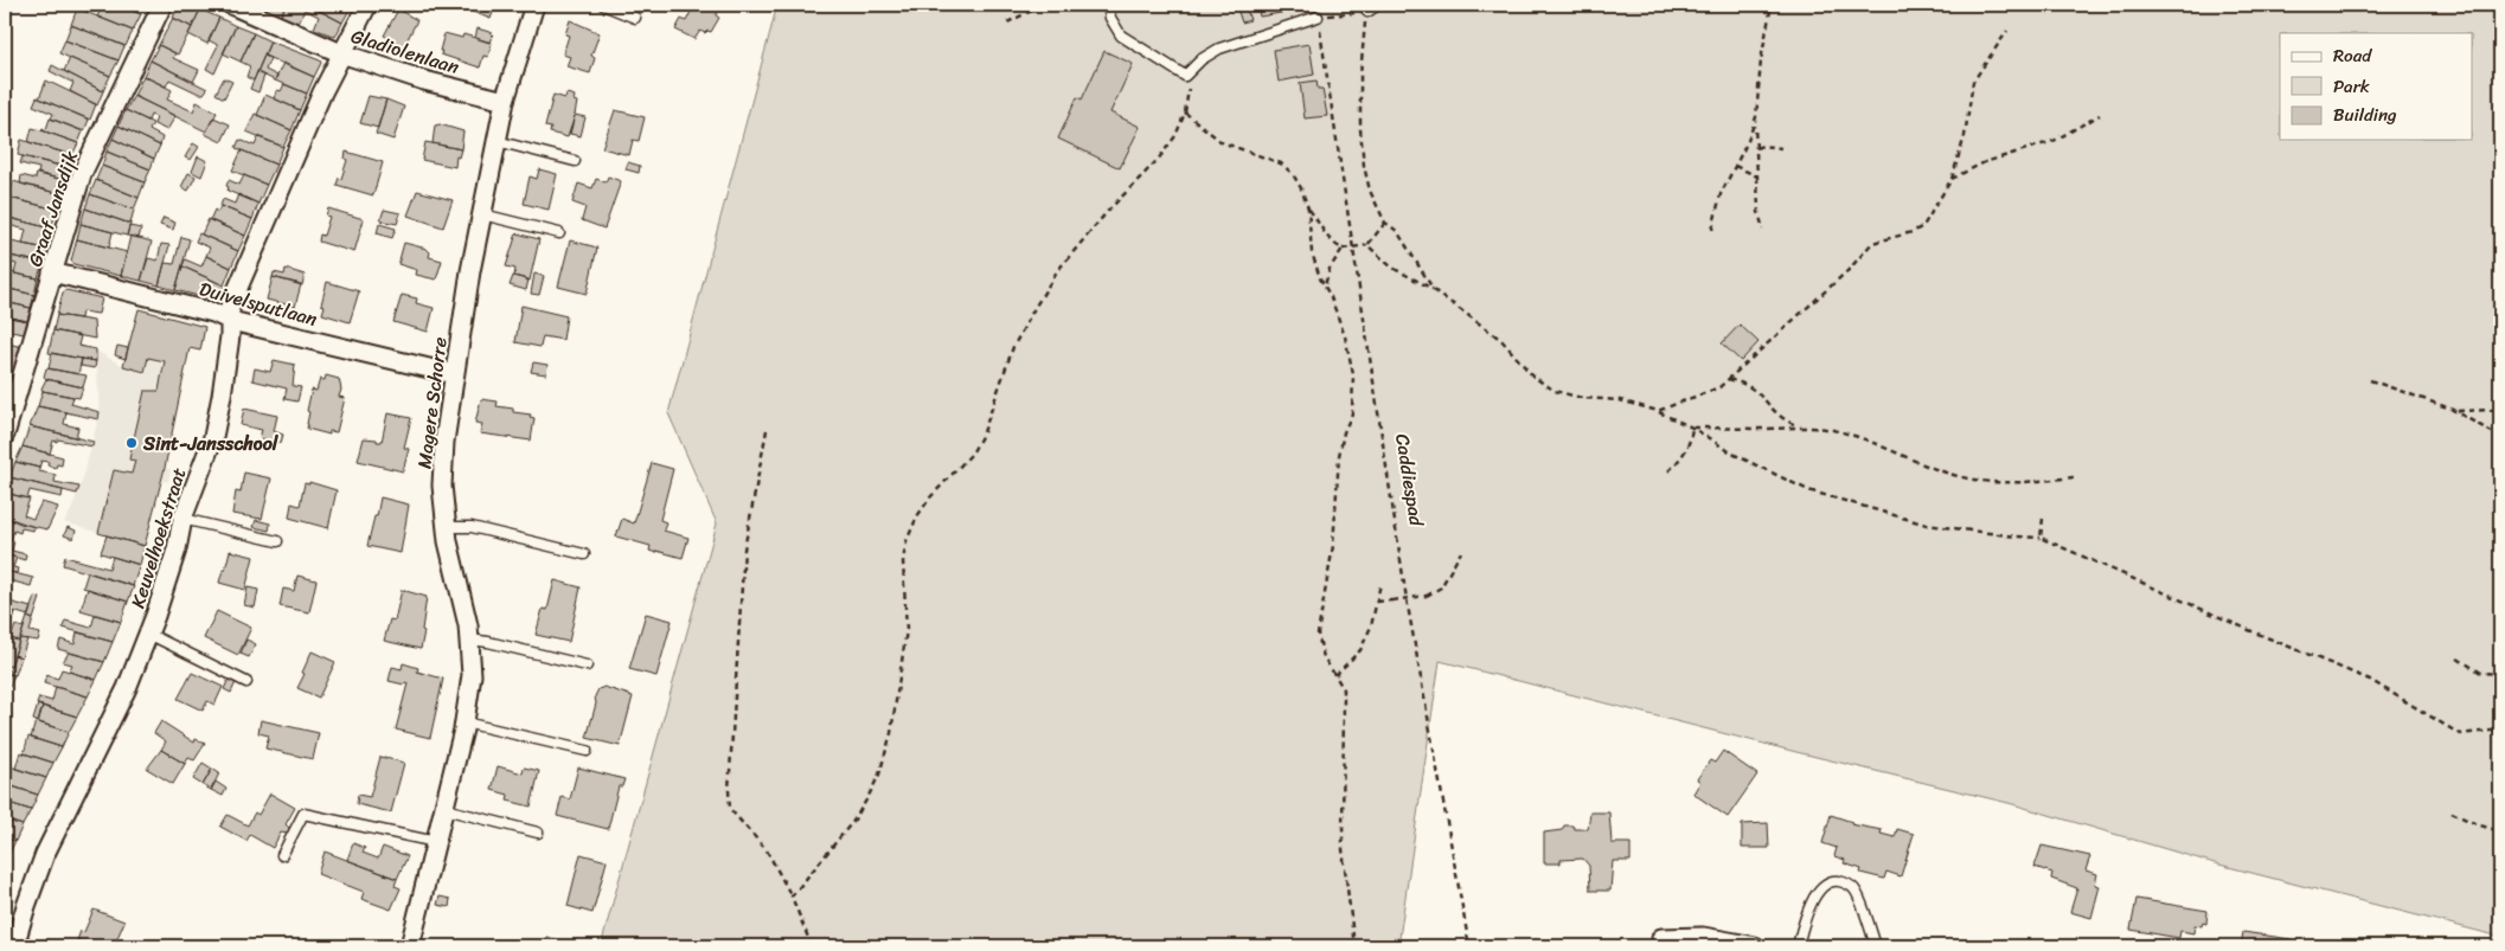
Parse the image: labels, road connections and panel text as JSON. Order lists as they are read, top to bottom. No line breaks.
{"streets":{"street":["Gladiolenlaan","Graaf Jansdijk","Duivelsputlaan","Magere Schorre","Keuvelhoekstraat"],"path":["Caddiespad"]},"crossings":[["Gladiolenlaan","Magere Schorre"],["Gladiolenlaan","Keuvelhoekstraat"],["Graaf Jansdijk","Duivelsputlaan"],["Duivelsputlaan","Magere Schorre"],["Duivelsputlaan","Keuvelhoekstraat"]],"places":["Sint-Jansschool"],"legend":["Road","Park","Building"]}
